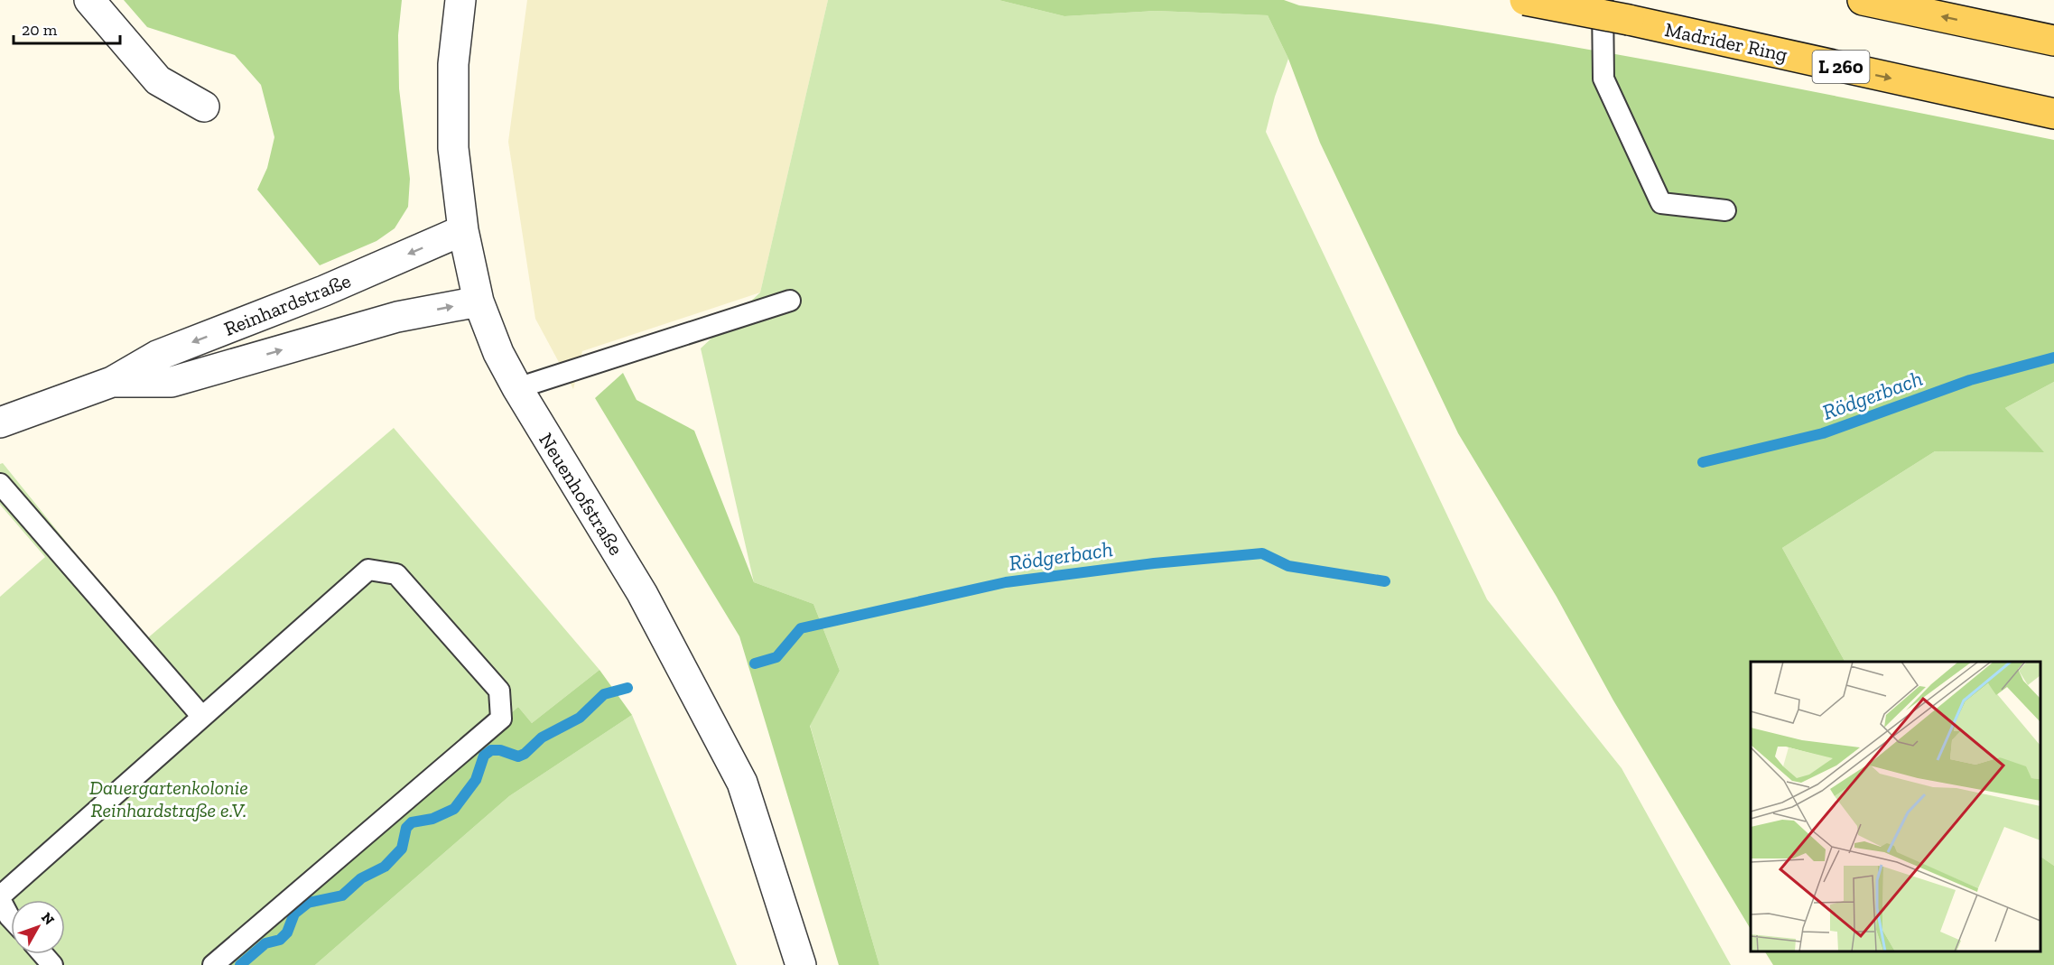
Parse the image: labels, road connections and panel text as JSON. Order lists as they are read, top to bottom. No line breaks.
{"streets":{"main road":["Madrider Ring","L 260"],"street":["Reinhardstraße","Neuenhofstraße"]},"crossings":[["Reinhardstraße","Neuenhofstraße"]],"water":["Rödgerbach"],"parks":["Dauergartenkolonie Reinhardstraße e.V."],"scale_bar":"20 m","north":"top right"}
